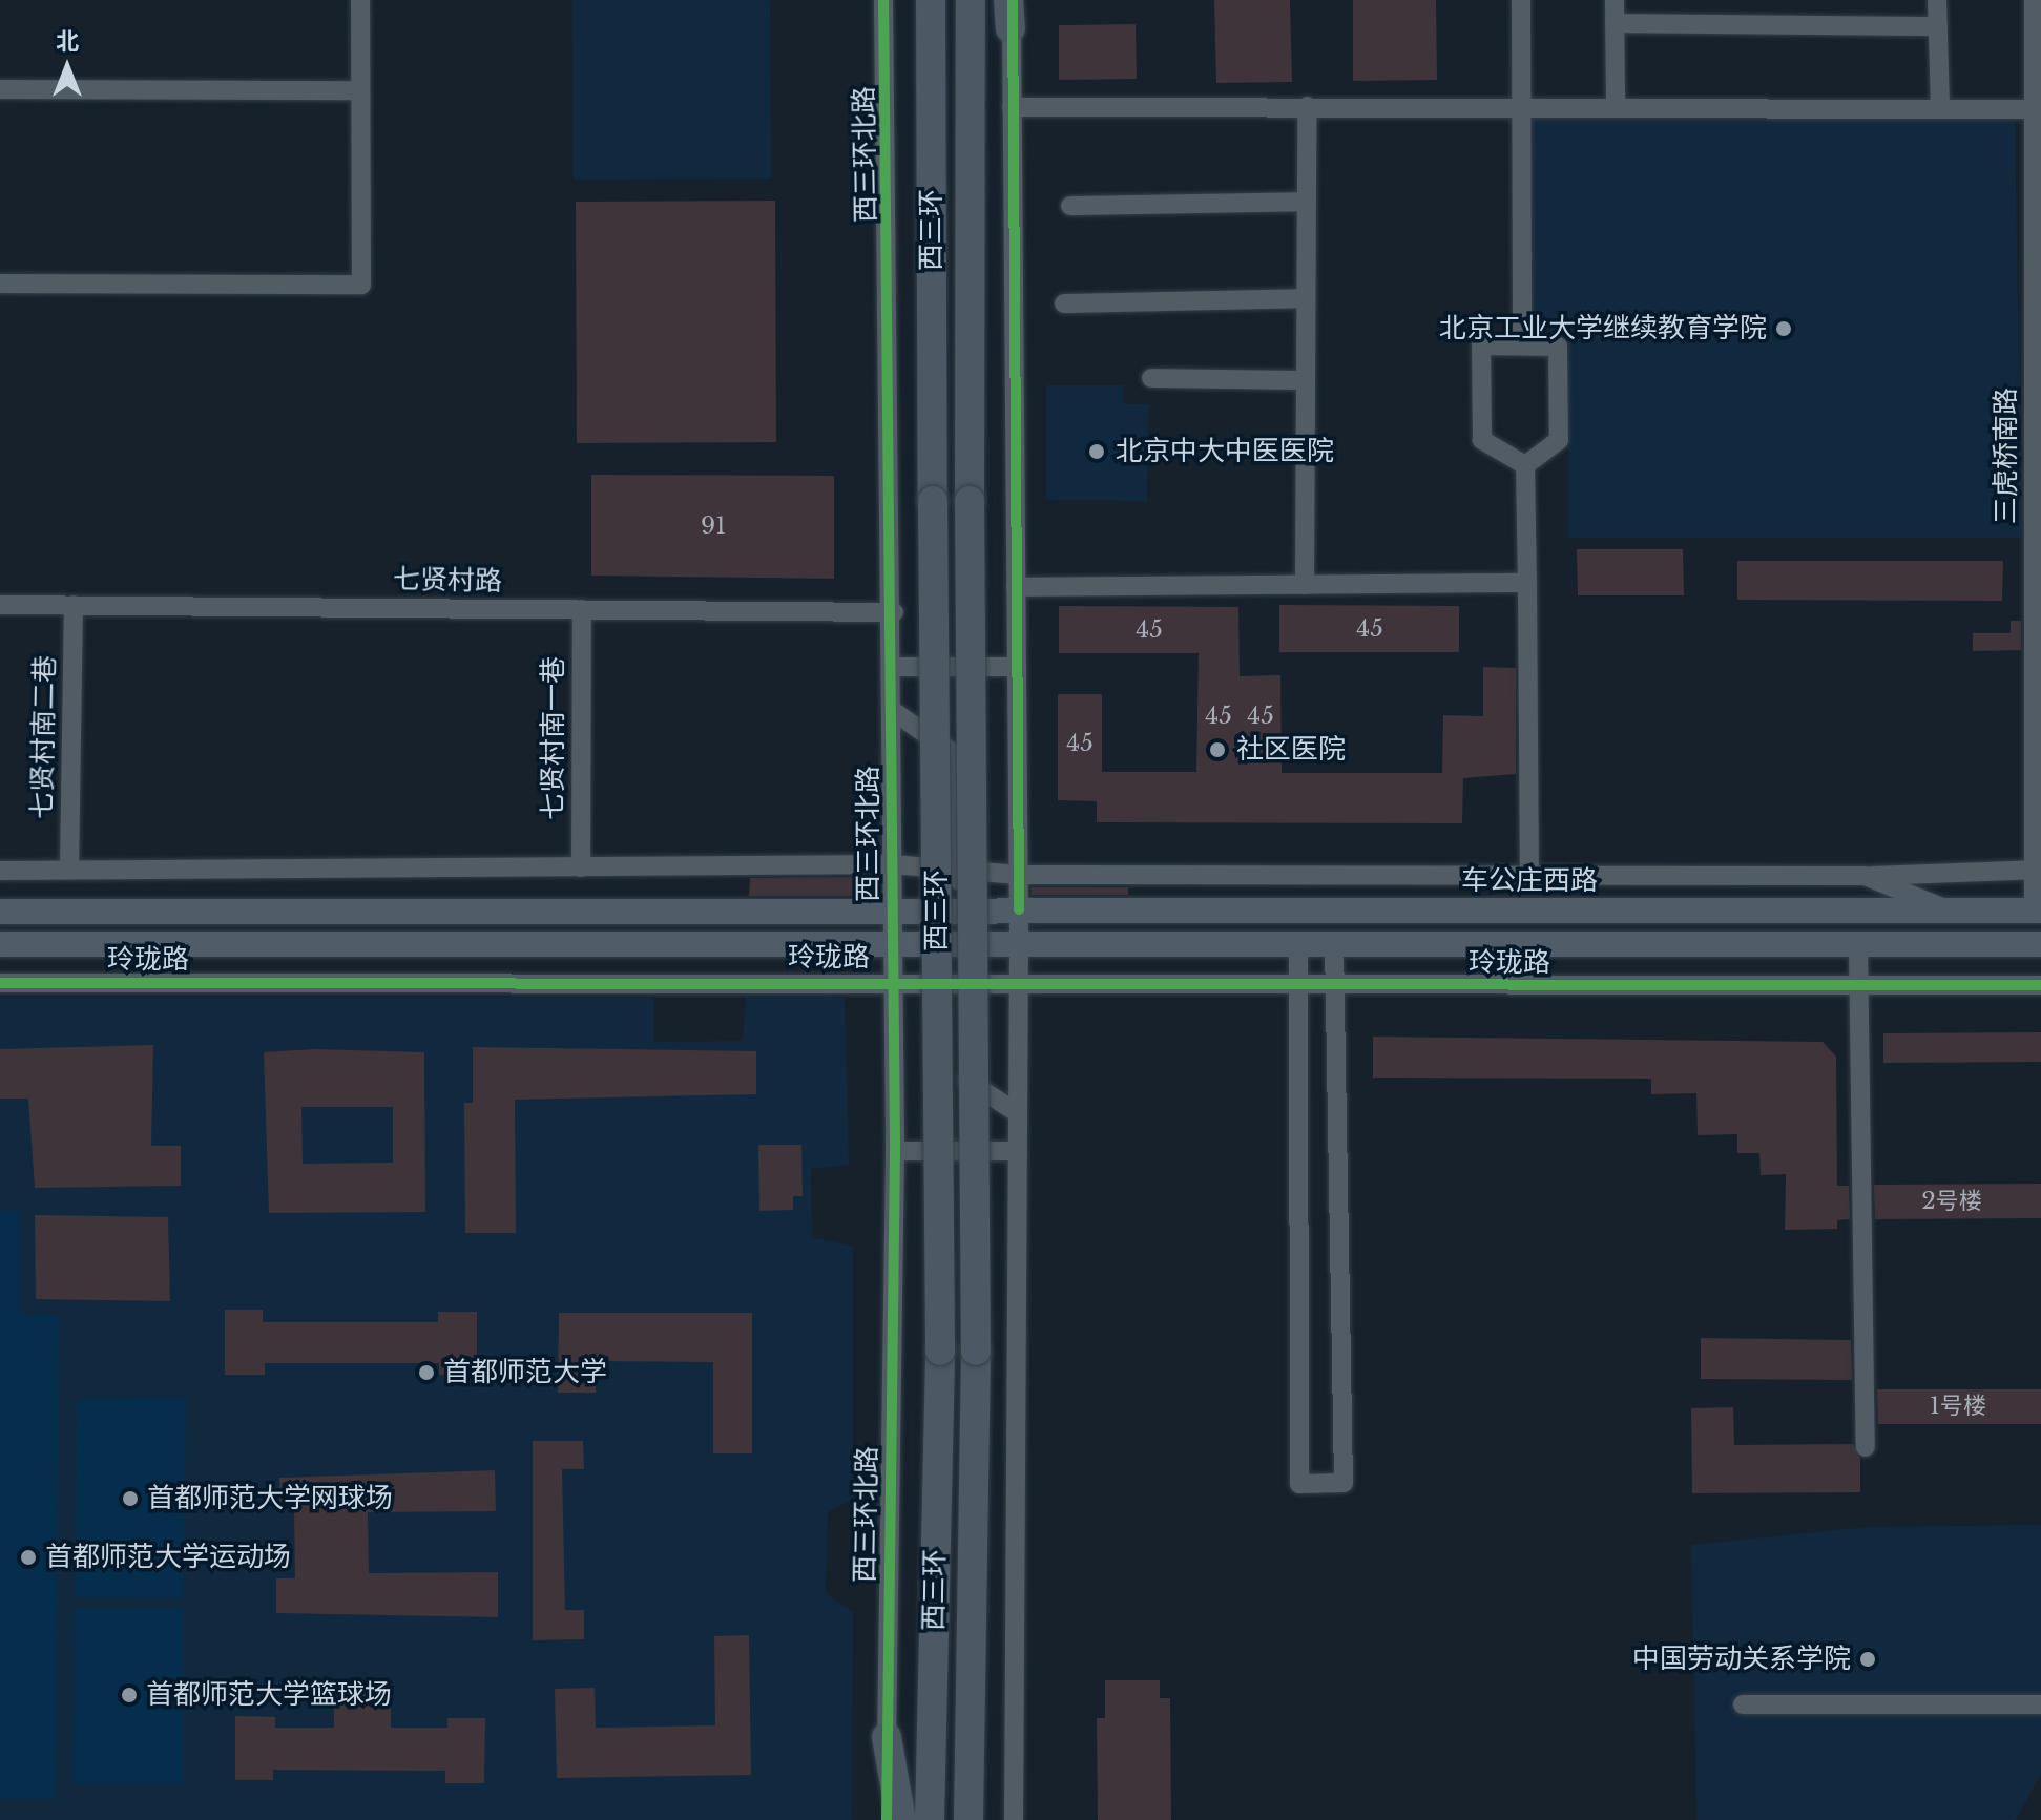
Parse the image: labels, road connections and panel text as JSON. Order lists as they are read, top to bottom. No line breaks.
{"streets":{"highway":["西三环"],"main road":["车公庄西路","玲珑路"],"street":["西三环北路","三虎桥南路","七贤村路","七贤村南二巷","七贤村南一巷"]},"crossings":[["西三环北路","七贤村路"],["西三环北路","玲珑路"],["三虎桥南路","车公庄西路"],["七贤村路","七贤村南二巷"],["七贤村路","七贤村南一巷"],["车公庄西路","玲珑路"]],"places":["北京工业大学继续教育学院","北京中大中医医院","社区医院","首都师范大学","首都师范大学网球场","首都师范大学运动场","中国劳动关系学院","首都师范大学篮球场"],"house_numbers":["91","45","45","45","45","45","2号楼","1号楼"],"north":"top"}
